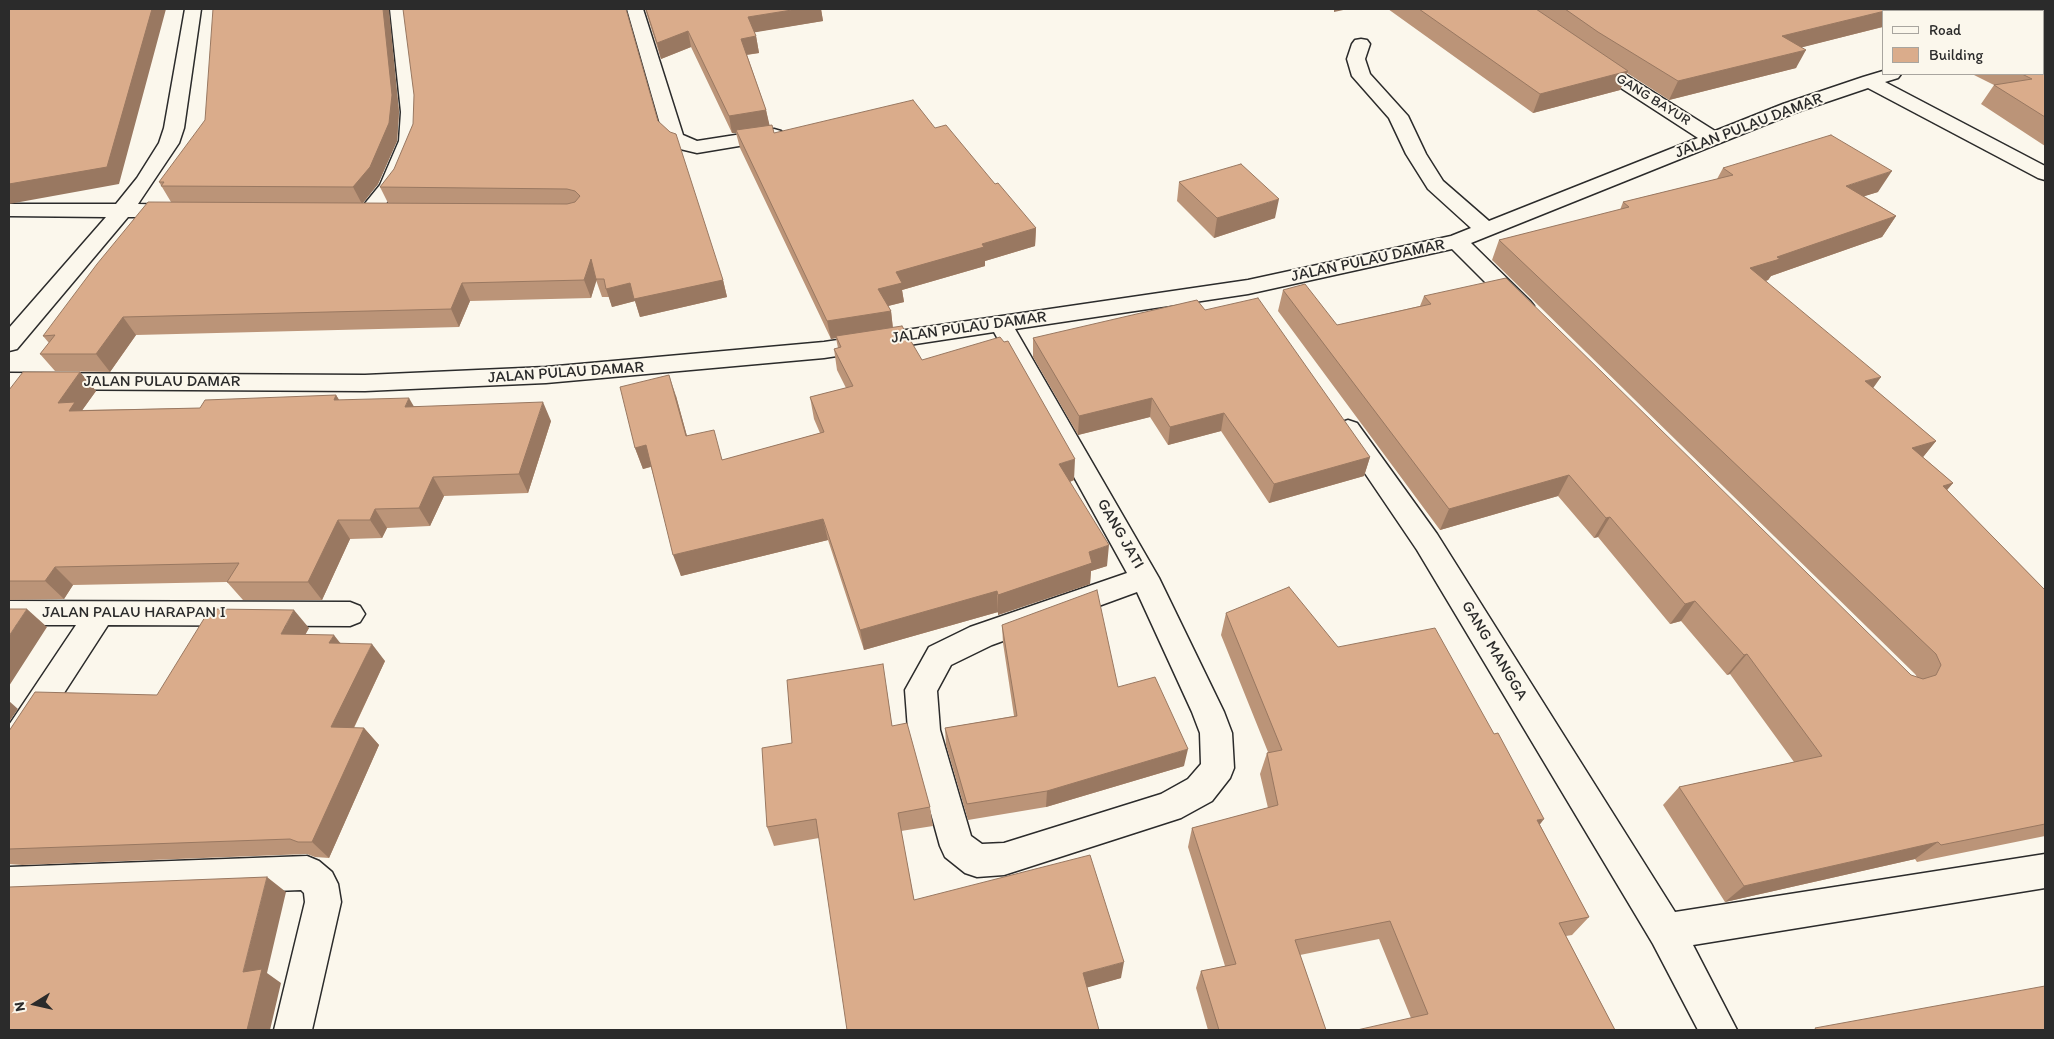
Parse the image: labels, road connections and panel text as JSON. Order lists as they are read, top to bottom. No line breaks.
{"streets":{"street":["GANG BAYUR","JALAN PULAU DAMAR","GANG JATI","JALAN PALAU HARAPAN I","GANG MANGGA"]},"crossings":[["GANG BAYUR","JALAN PULAU DAMAR"],["JALAN PULAU DAMAR","GANG JATI"]],"legend":["Road","Building"],"north":"left"}
